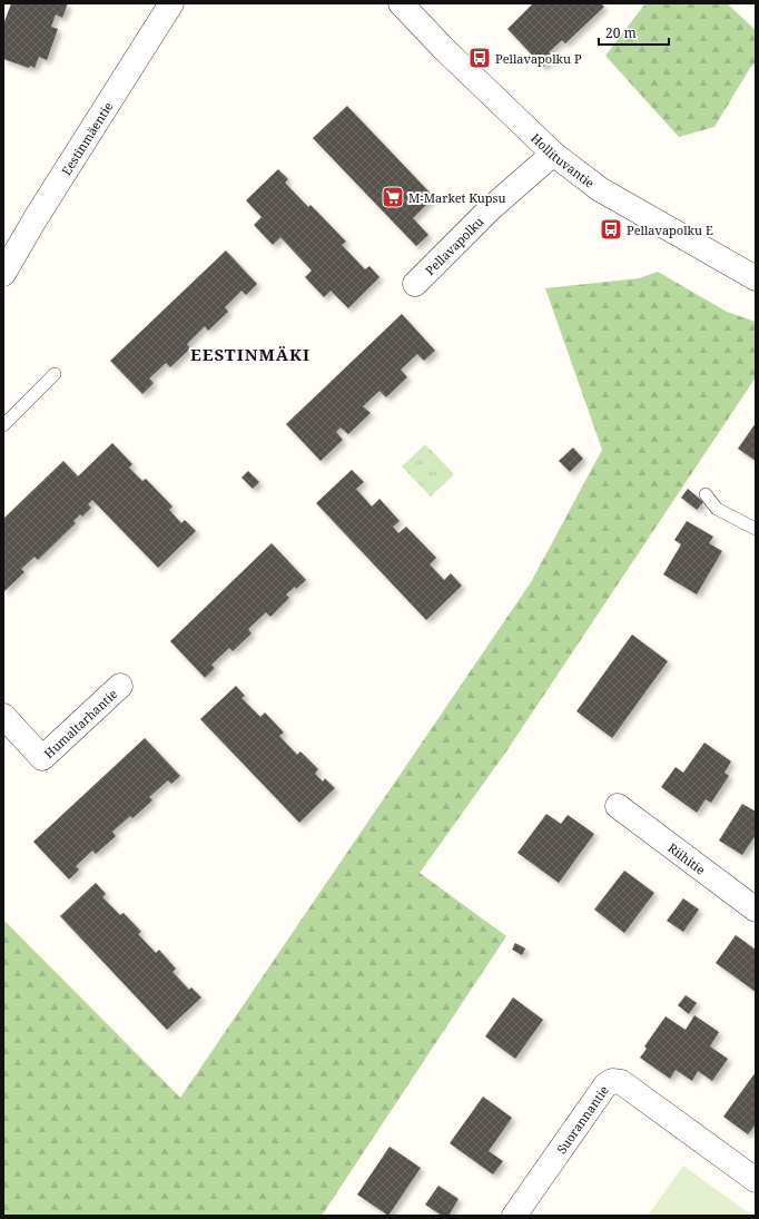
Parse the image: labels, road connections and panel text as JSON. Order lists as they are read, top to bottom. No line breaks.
{"streets":{"street":["Eestinmäentie","Hollituvantie","Pellavapolku","Humaltarhantie","Riihitie","Suorannantie"]},"crossings":[["Hollituvantie","Pellavapolku"]],"districts":["EESTINMÄKI"],"places":{"bus stop":["Pellavapolku P","Pellavapolku E"],"supermarket":["M-Market Kupsu"]},"scale_bar":"20 m"}
